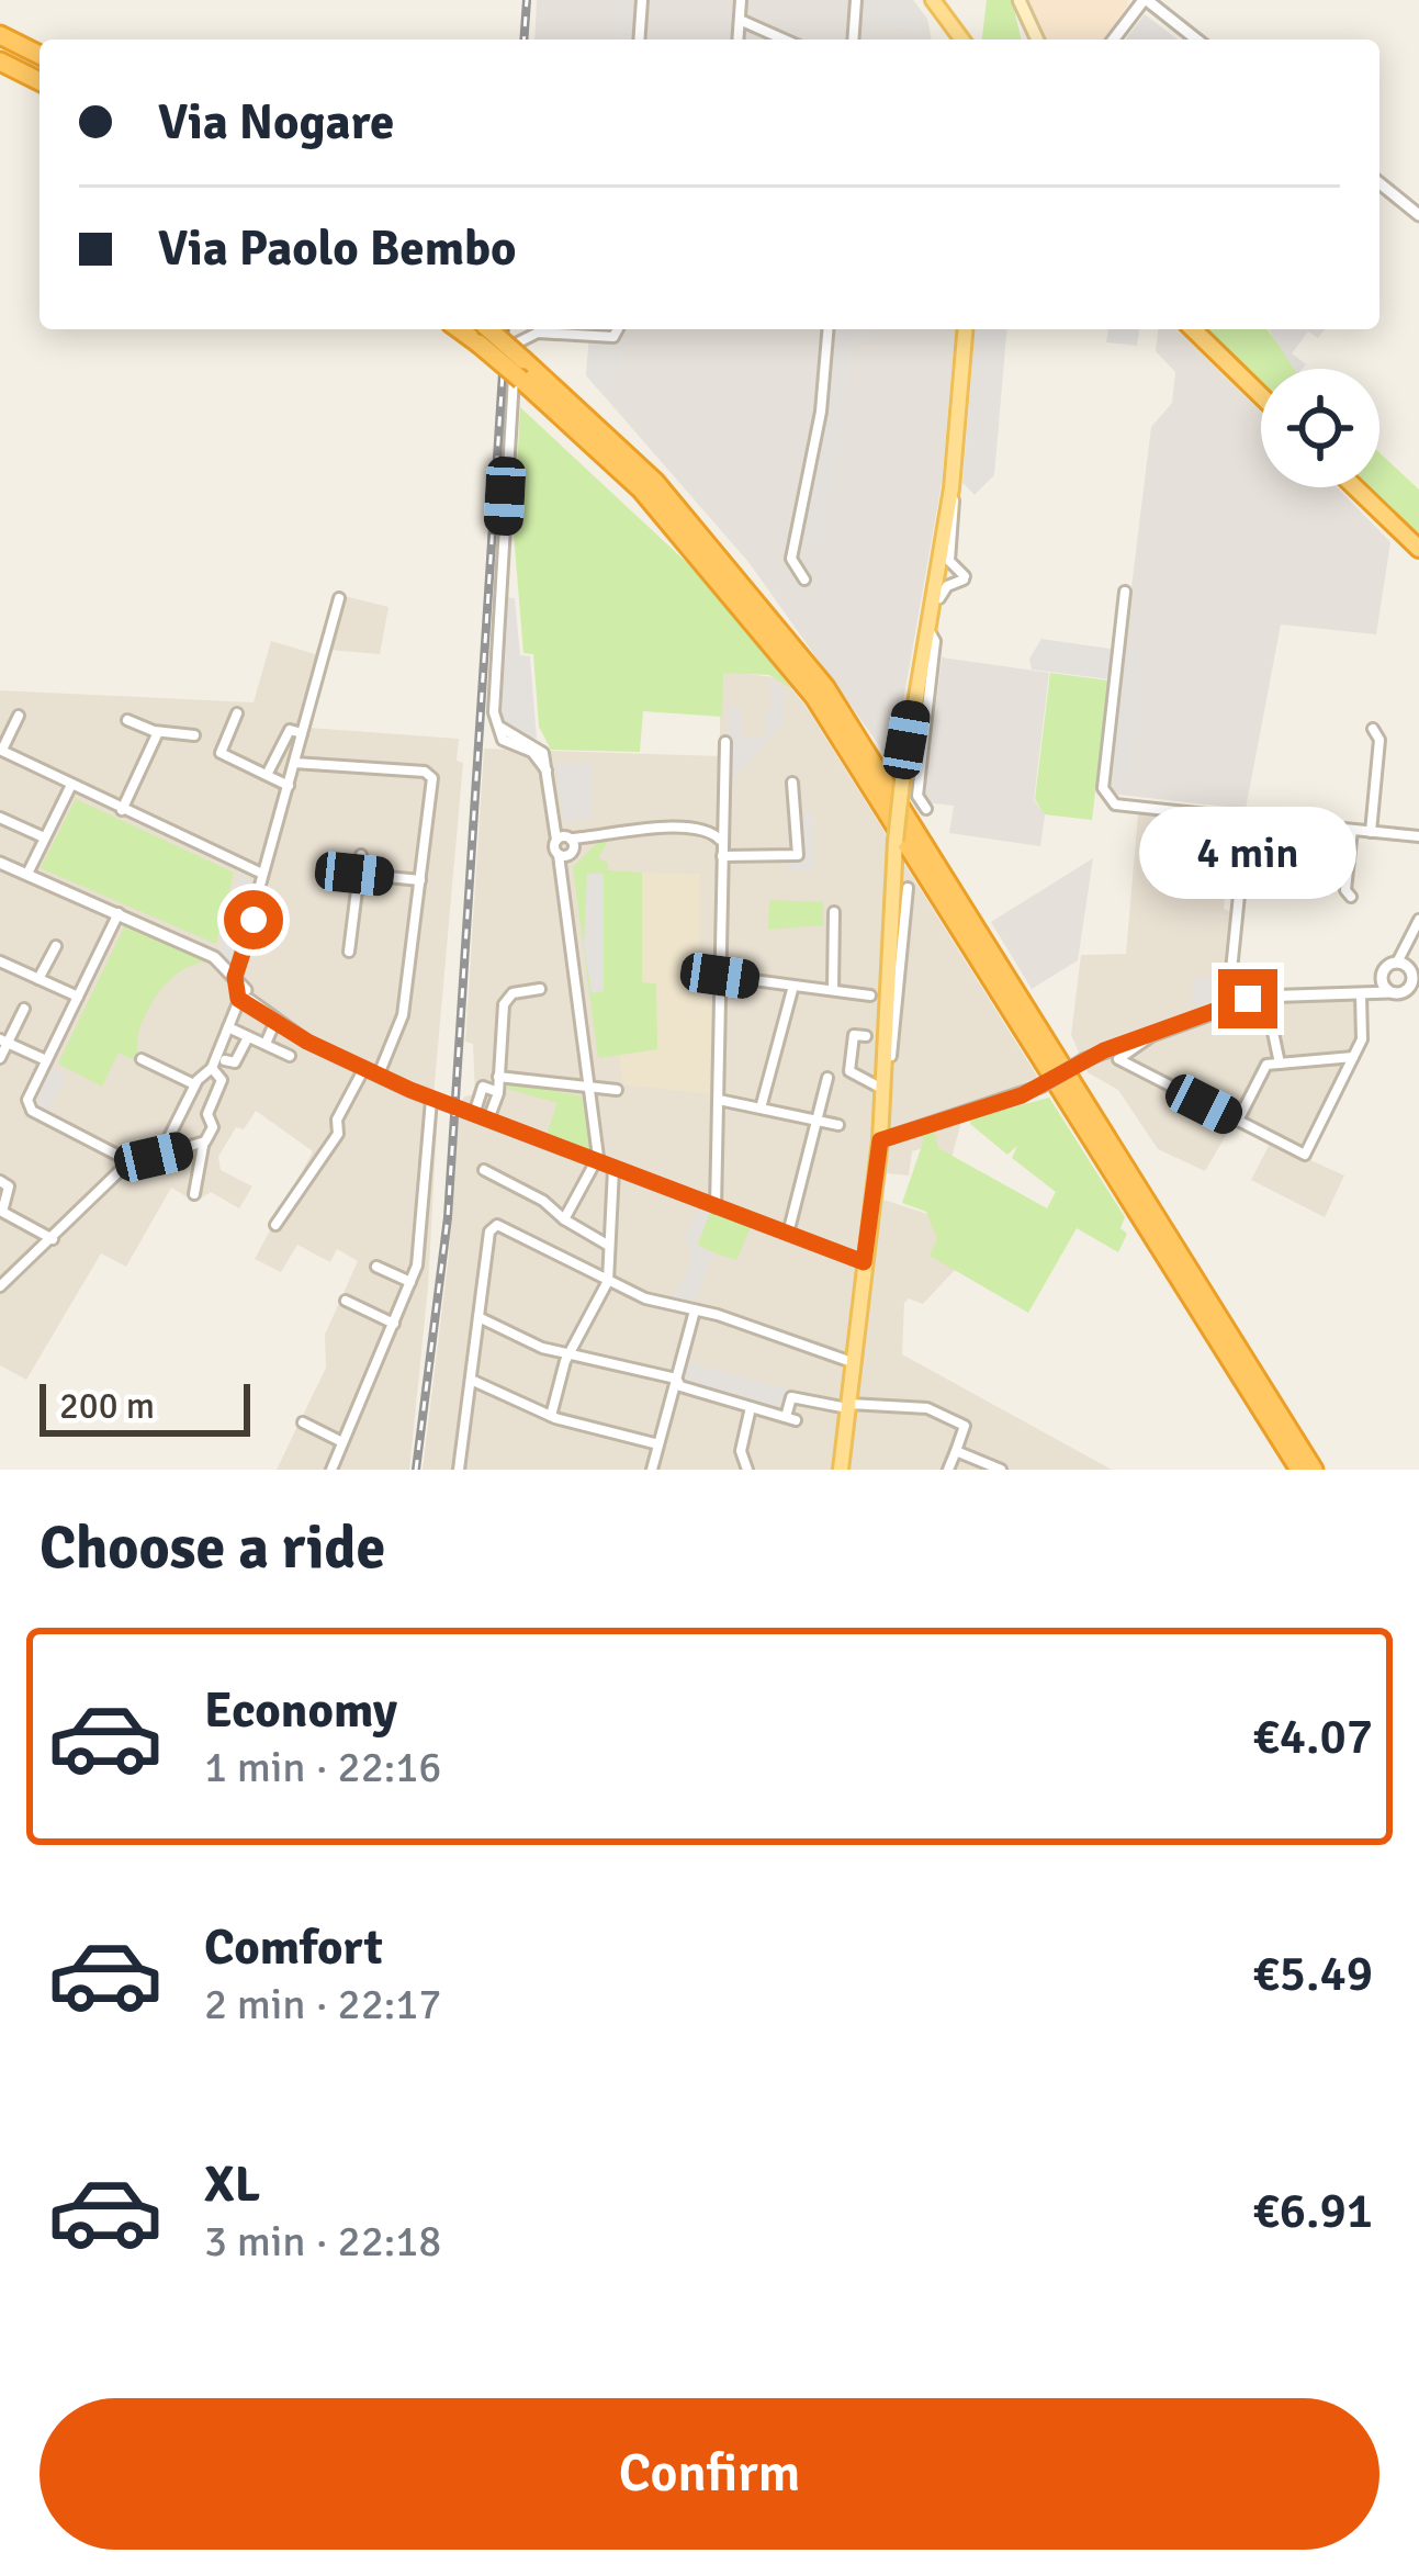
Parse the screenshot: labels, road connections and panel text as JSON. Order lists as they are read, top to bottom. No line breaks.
{"scale_bar":"200 m","page":{"banner":["Via Nogare","Via Paolo Bembo"],"bubble":"4 min","scale":"200 m","heading":"Choose a ride","list":[{"name":"Economy","note":"1 min · 22:16","value":"€4.07"},{"name":"Comfort","note":"2 min · 22:17","value":"€5.49"},{"name":"XL","note":"3 min · 22:18","value":"€6.91"}],"buttons":"Confirm"}}
